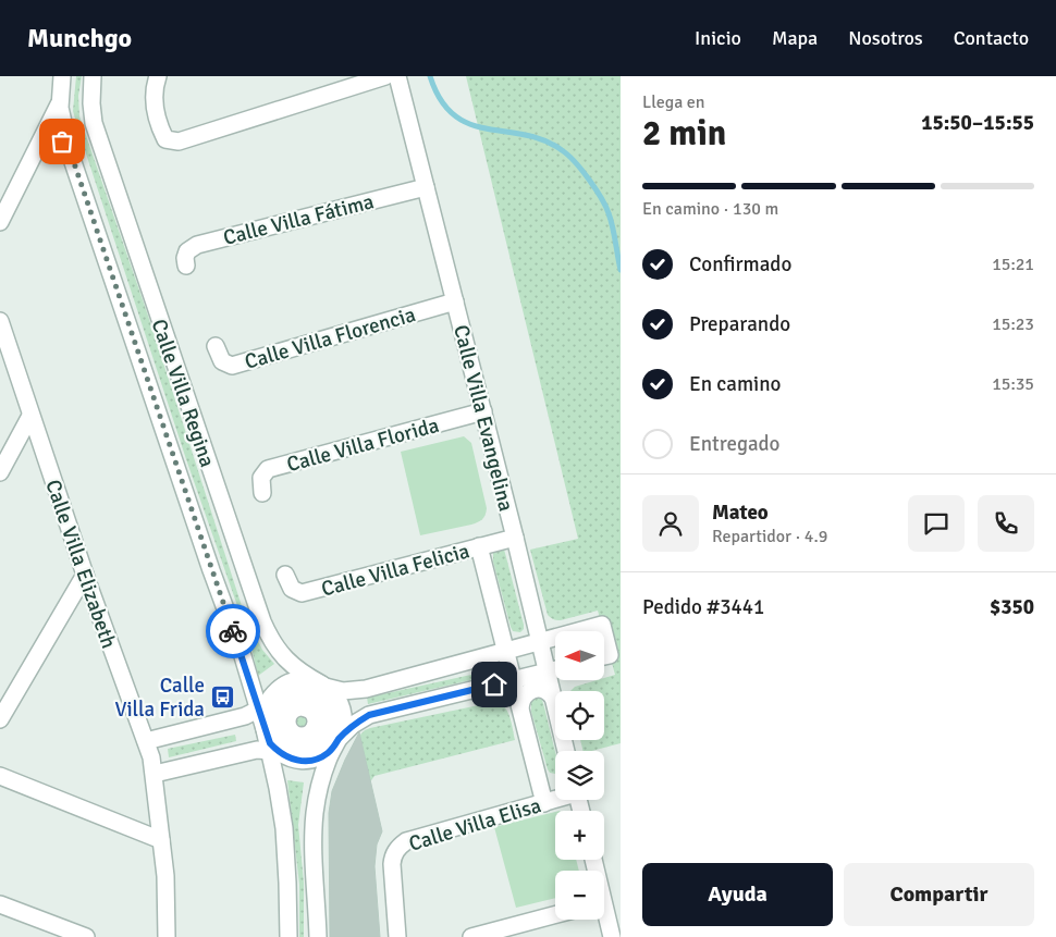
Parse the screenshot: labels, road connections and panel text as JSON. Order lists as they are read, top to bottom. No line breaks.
{"streets":{"street":["Calle Villa Fátima","Calle Villa Florencia","Calle Villa Regina","Calle Villa Evangelina","Calle Villa Florida","Calle Villa Elizabeth","Calle Villa Felicia","Calle Villa Elisa"]},"crossings":[["Calle Villa Fátima","Calle Villa Evangelina"],["Calle Villa Florencia","Calle Villa Evangelina"],["Calle Villa Evangelina","Calle Villa Florida"],["Calle Villa Evangelina","Calle Villa Felicia"]],"places":{"bus stop":["Calle Villa Frida"]},"north":"left","page":{"header":"Munchgo","nav":["Inicio","Mapa","Nosotros","Contacto"],"heading":["2 min","Llega en","15:50–15:55"],"panel":["Mateo","Repartidor · 4.9","Pedido #3441","$350"],"bar":"En camino · 130 m","list":[["Confirmado","15:21"],["Preparando","15:23"],["En camino","15:35"],"Entregado"],"map_buttons":["+","−"],"buttons":["Ayuda","Compartir"]}}
